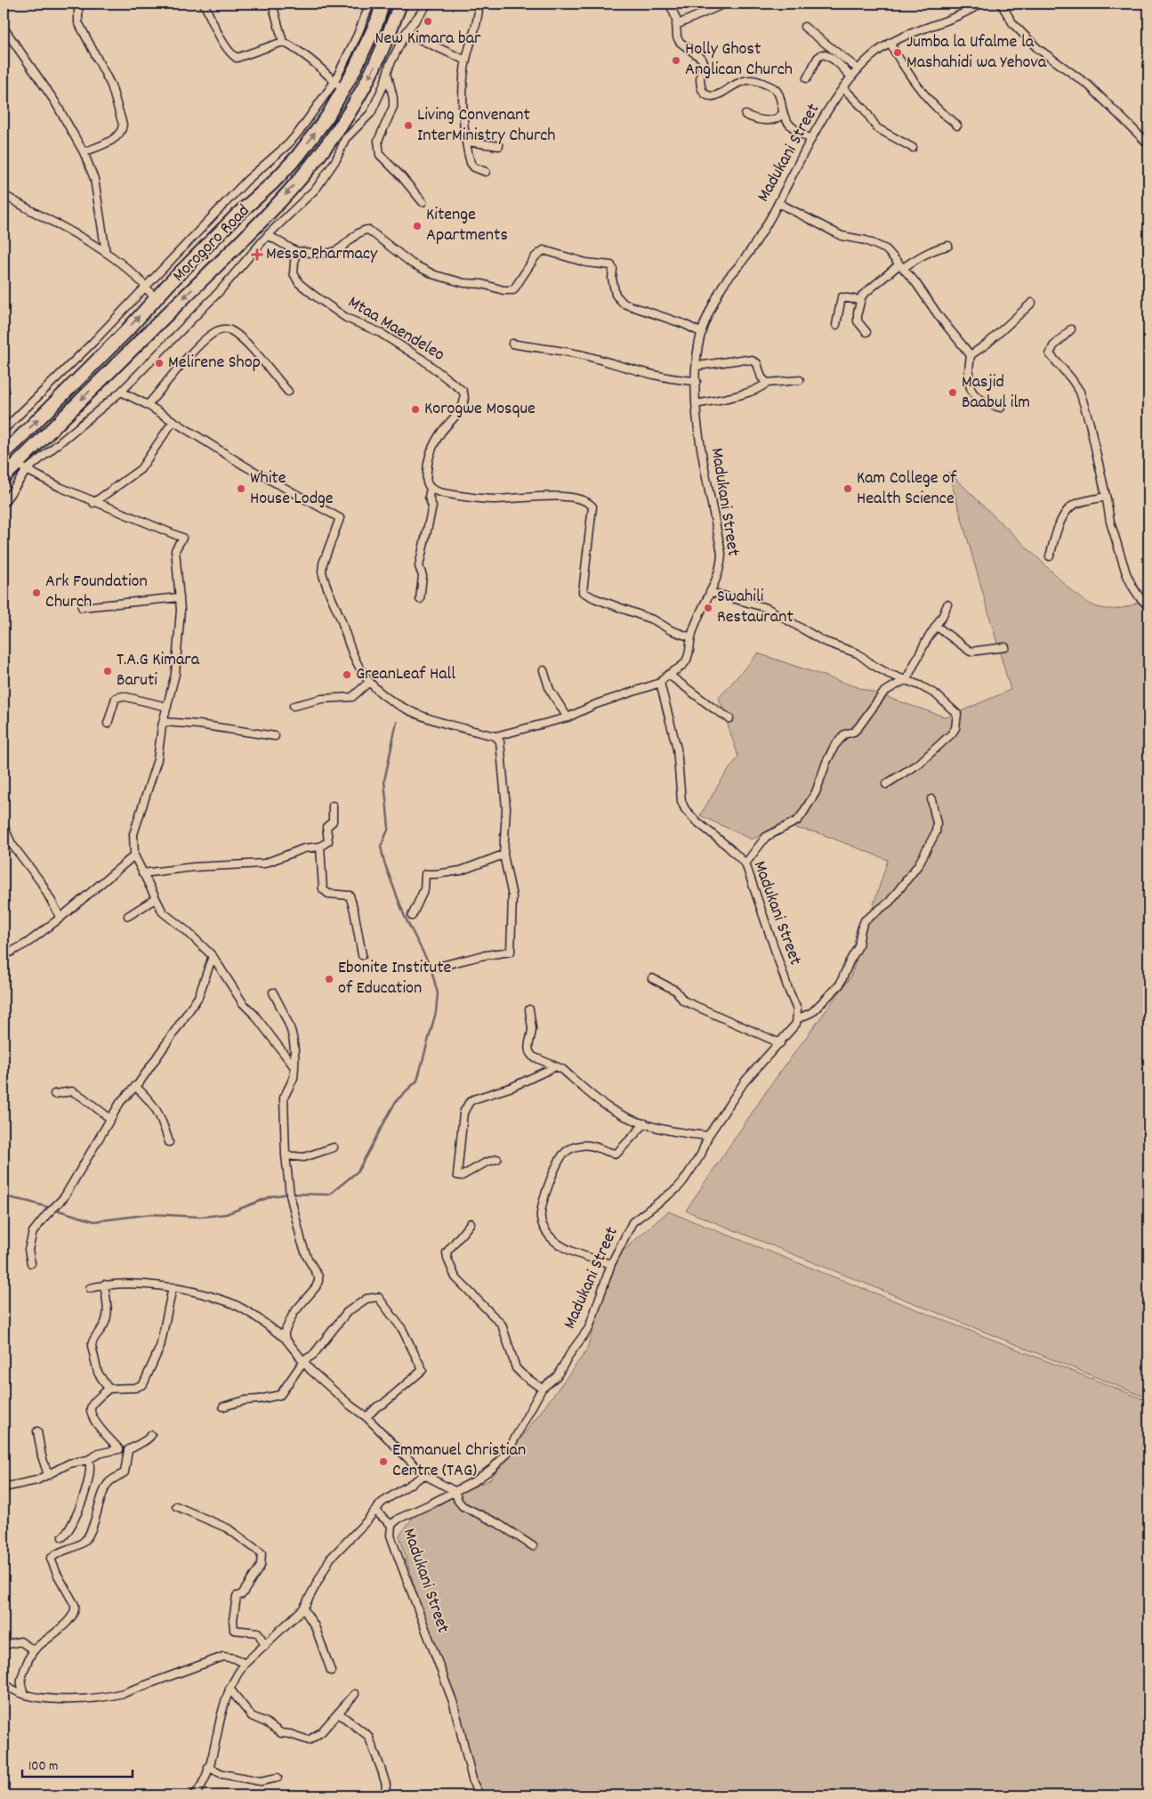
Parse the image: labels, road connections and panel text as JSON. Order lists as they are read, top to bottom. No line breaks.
{"streets":{"highway":["Morogoro Road"],"street":["Madukani Street","Mtaa Maendeleo"]},"places":{"other":["New Kimara bar","Jumba la Ufalme la Mashahidi wa Yehova","Holly Ghost Anglican Church","Living Convenant InterMinistry Church","Kitenge Apartments","Melirene Shop","Masjid Baabul ilm","Korogwe Mosque","White House Lodge","Kam College of Health Science","Ark Foundation Church","Swahili Restaurant","T.A.G Kimara Baruti","GreanLeaf Hall","Ebonite Institute of Education","Emmanuel Christian Centre (TAG)"],"health":["Messo Pharmacy"]},"scale_bar":"100 m"}
